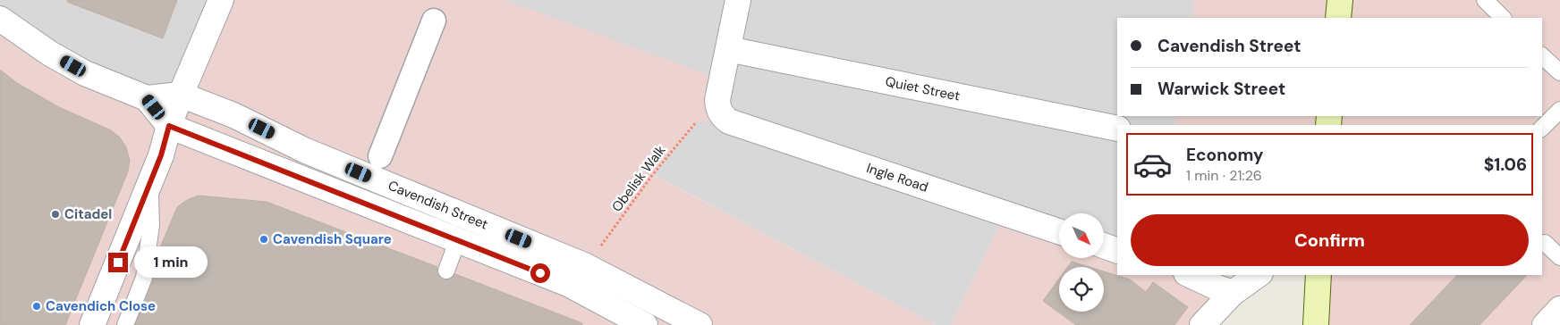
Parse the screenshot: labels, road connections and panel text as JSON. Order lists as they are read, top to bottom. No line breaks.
{"streets":{"street":["Quiet Street","Ingle Road","Cavendish Street"],"path":["Obelisk Walk"]},"crossings":[["Quiet Street","Ingle Road"]],"places":["Citadel","Cavendish Square","Cavendich Close"],"north":"bottom right","page":{"banner":["Cavendish Street","Warwick Street"],"list":[{"name":"Economy","note":"1 min · 21:26","value":"$1.06"}],"buttons":"Confirm","bubble":"1 min"}}
